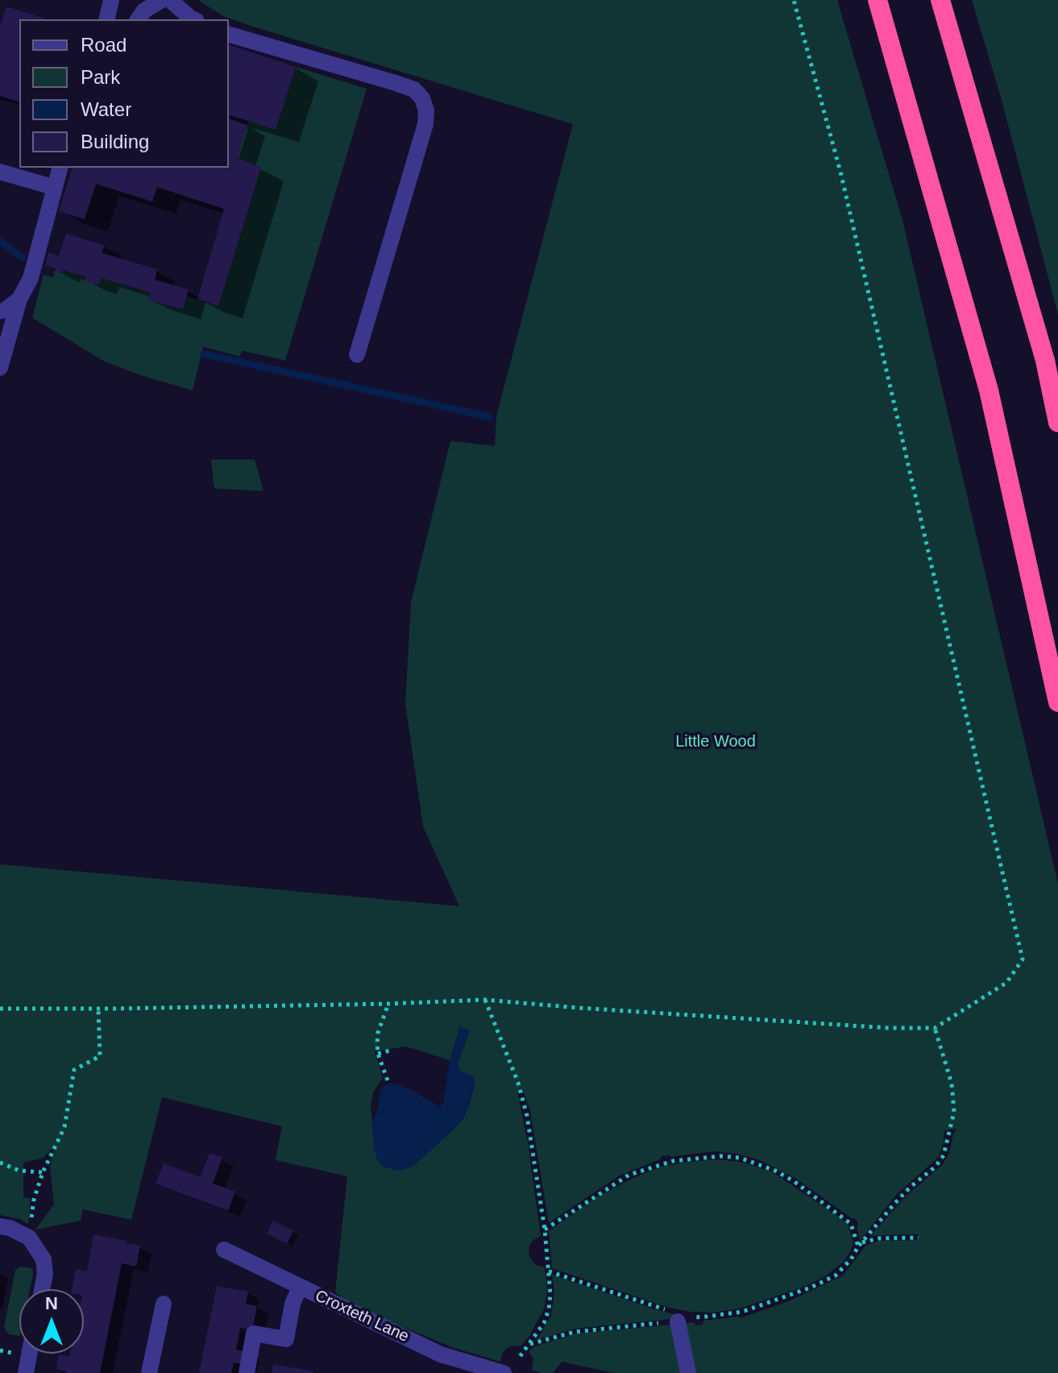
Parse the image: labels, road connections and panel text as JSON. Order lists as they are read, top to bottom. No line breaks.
{"streets":{"street":["Croxteth Lane"]},"parks":["Little Wood"],"legend":["Road","Park","Water","Building"],"north":"top"}
